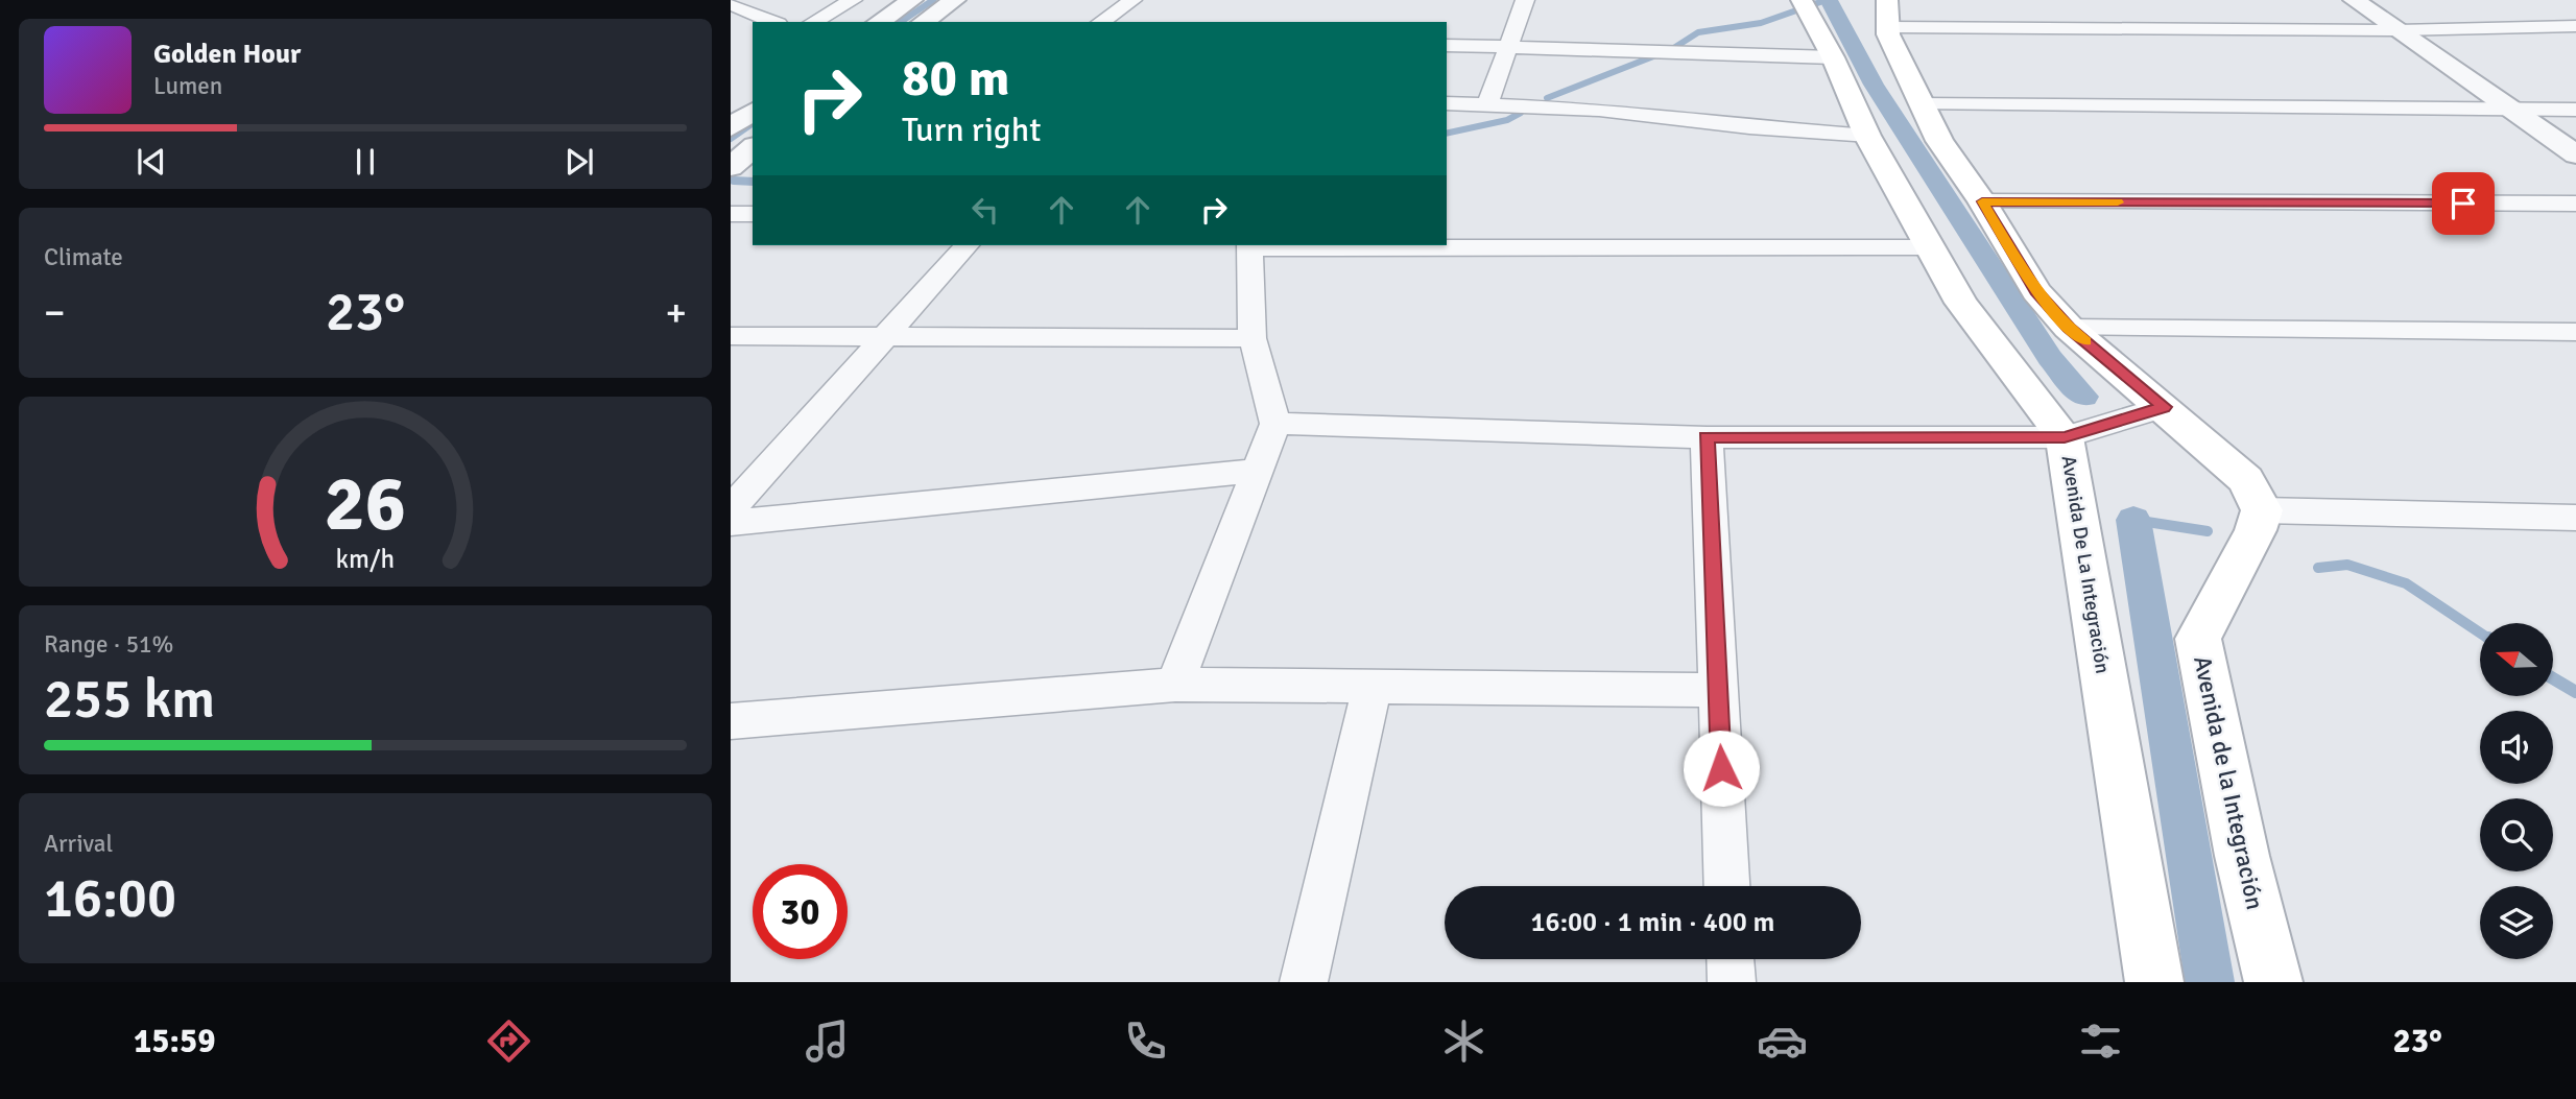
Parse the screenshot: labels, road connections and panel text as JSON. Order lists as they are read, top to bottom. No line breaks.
{"streets":{"main road":["Avenida De La Integración","Avenida de la Integración"]},"north":"left","page":{"turn":["80 m","Turn right"],"song":["Golden Hour","Lumen"],"tile":["Climate",["Range · 51%","255 km"],["Arrival","16:00"]],"heat":["−","23°","+"],"limit":"30","trip":"16:00 · 1 min · 400 m","tabs":["15:59","23°"],"gauge":["26","km/h"]}}
